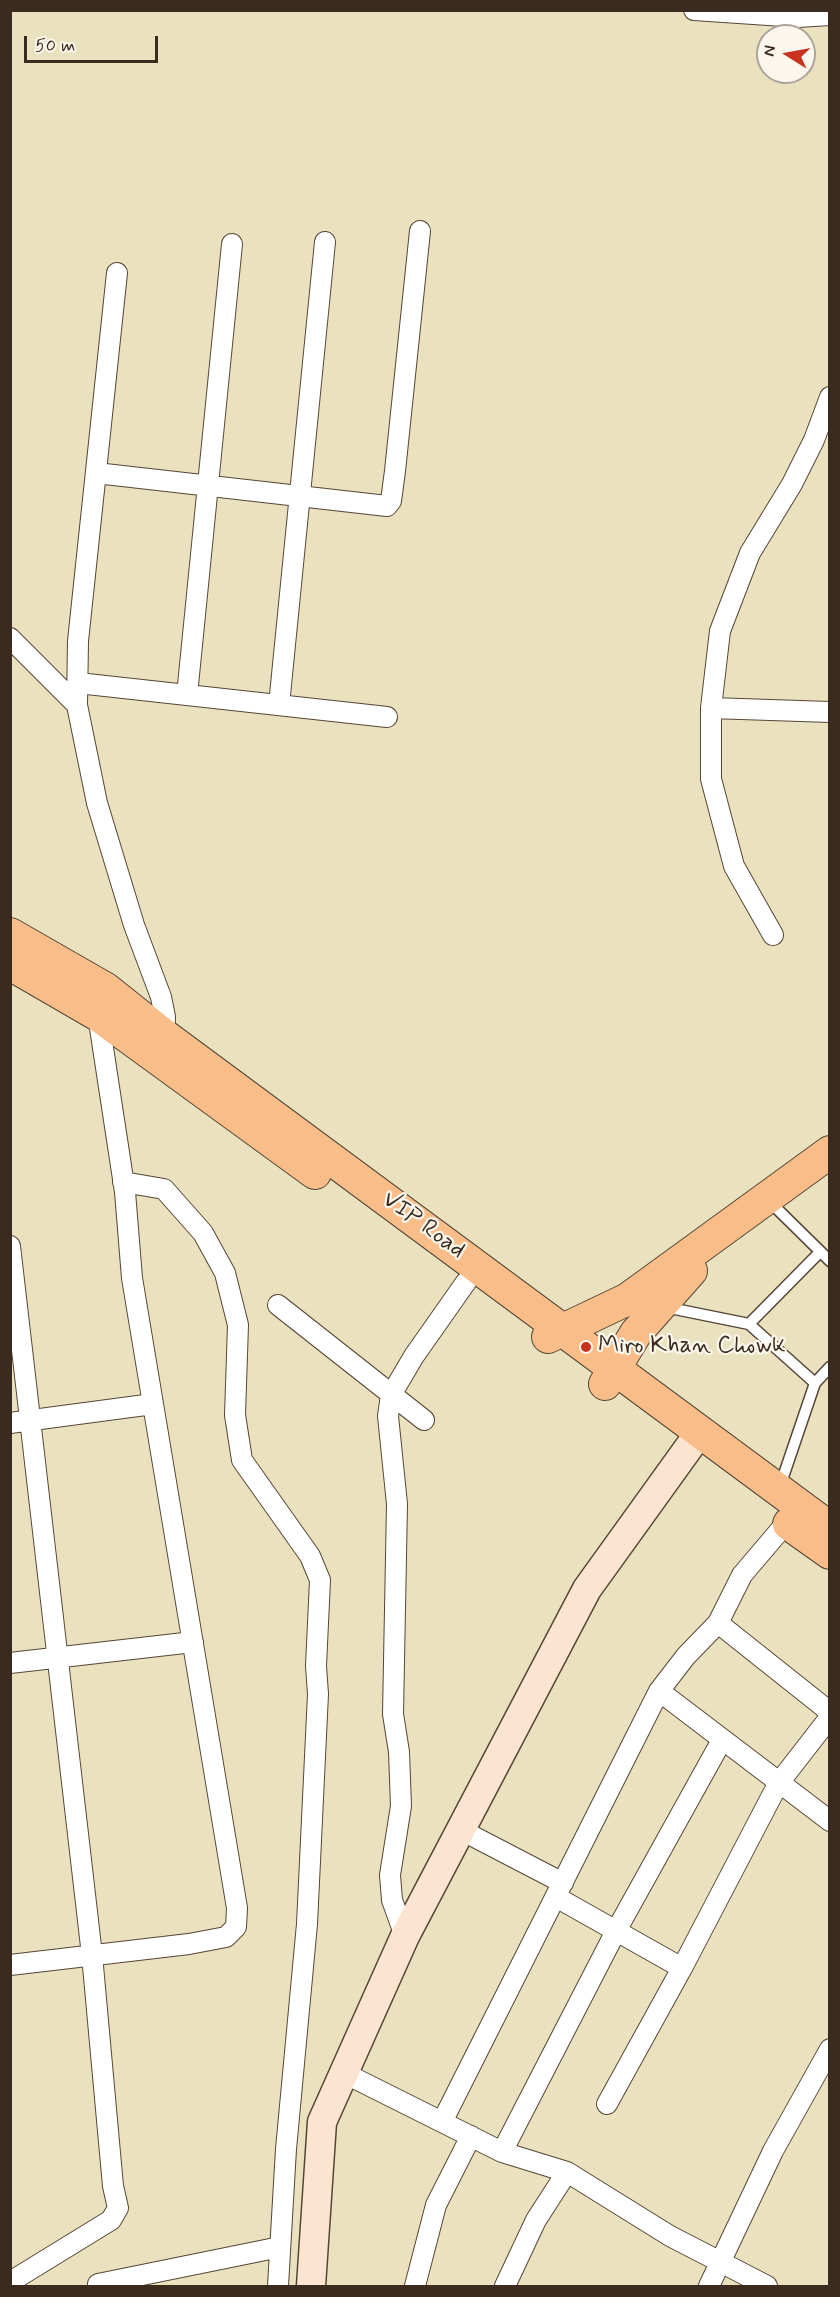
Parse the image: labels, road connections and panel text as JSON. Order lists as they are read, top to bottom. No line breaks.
{"streets":{"main road":["VIP Road"]},"places":["Miro Khan Chowk"],"scale_bar":"50 m","north":"left"}
